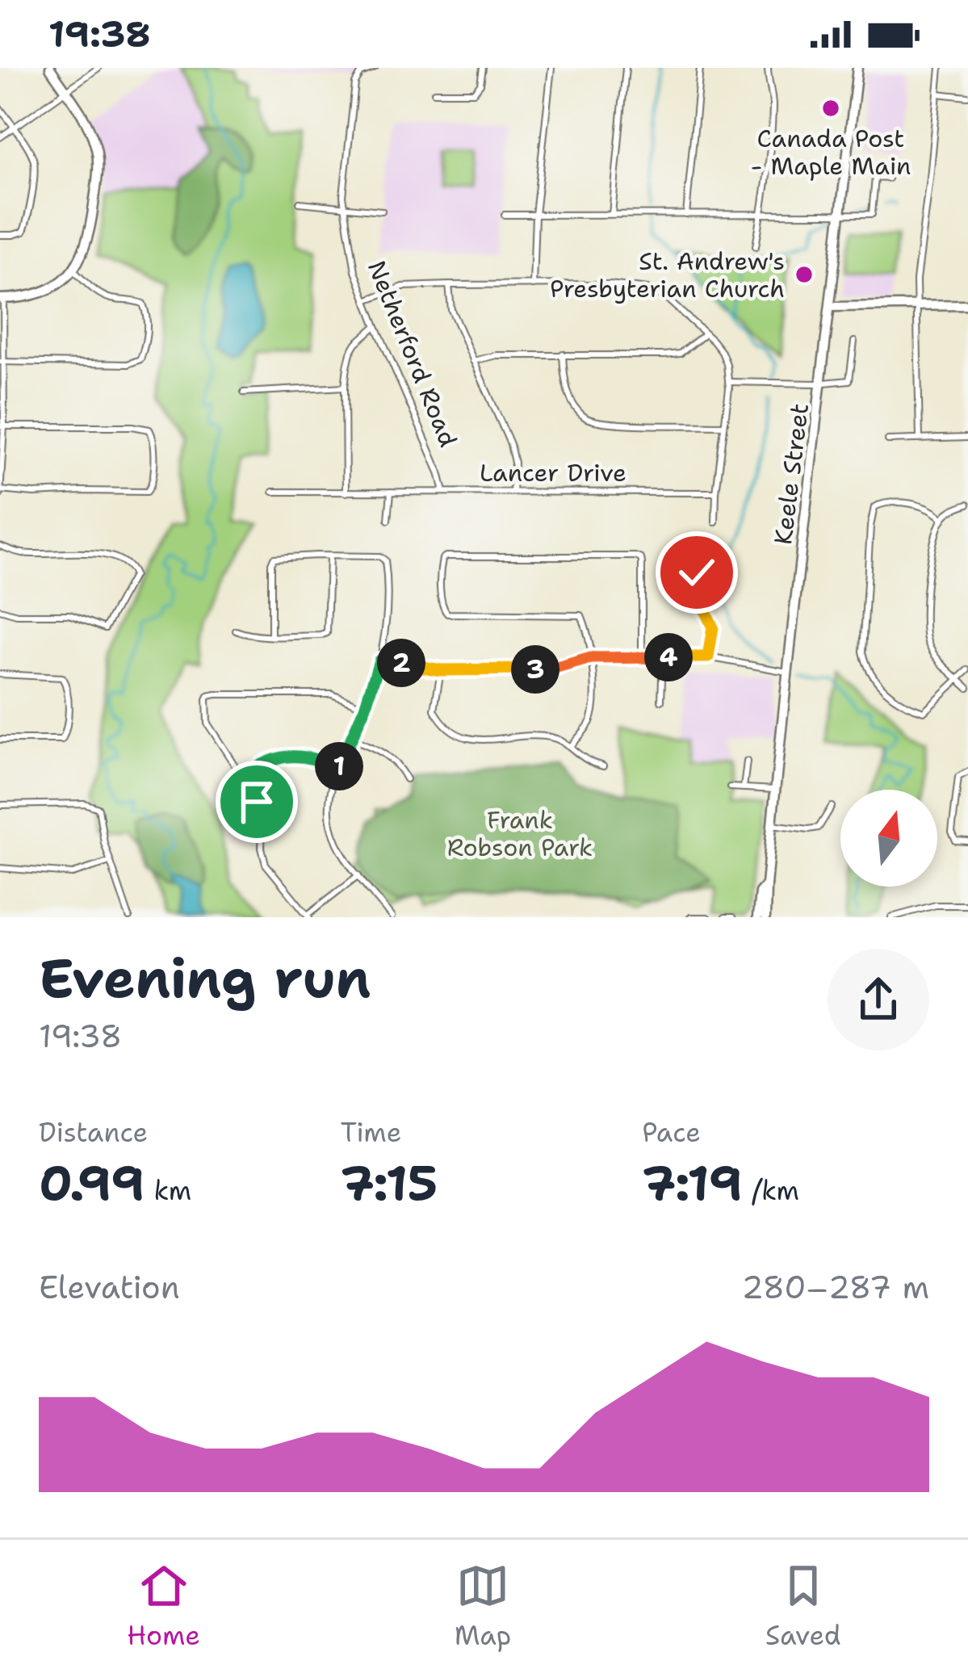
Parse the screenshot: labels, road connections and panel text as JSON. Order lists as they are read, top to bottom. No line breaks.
{"streets":{"main road":["Keele Street"],"street":["Netherford Road","Lancer Drive"]},"crossings":[["Netherford Road","Lancer Drive"]],"parks":["Frank Robson Park"],"places":["Canada Post - Maple Main","St. Andrew's Presbyterian Church"],"north":"top","page":{"status":"19:38","pins":["4","2","3","1"],"heading":["Evening run","19:38"],"stats":[["Distance","0.99 km"],["Time","7:15"],["Pace","7:19 /km"]],"chart":["Elevation","280–287 m"],"tabs":["Home","Map","Saved"]}}
